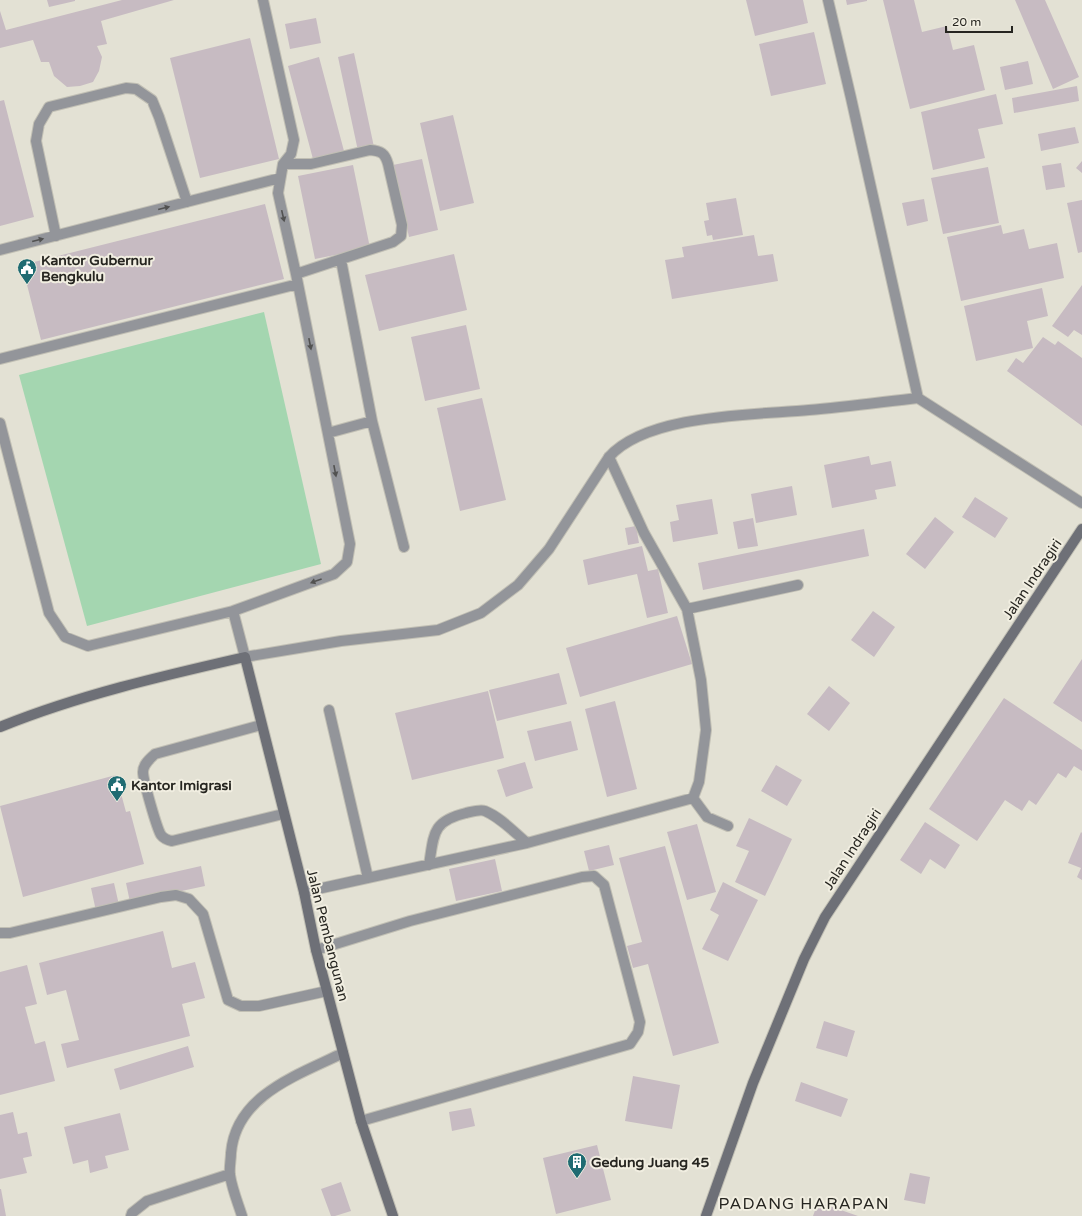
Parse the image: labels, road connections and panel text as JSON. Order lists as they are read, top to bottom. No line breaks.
{"streets":{"street":["Jalan Indragiri","Jalan Pembangunan"]},"districts":["PADANG HARAPAN"],"places":{"public building":["Kantor Gubernur Bengkulu","Kantor Imigrasi"],"building":["Gedung Juang 45"]},"scale_bar":"20 m"}
